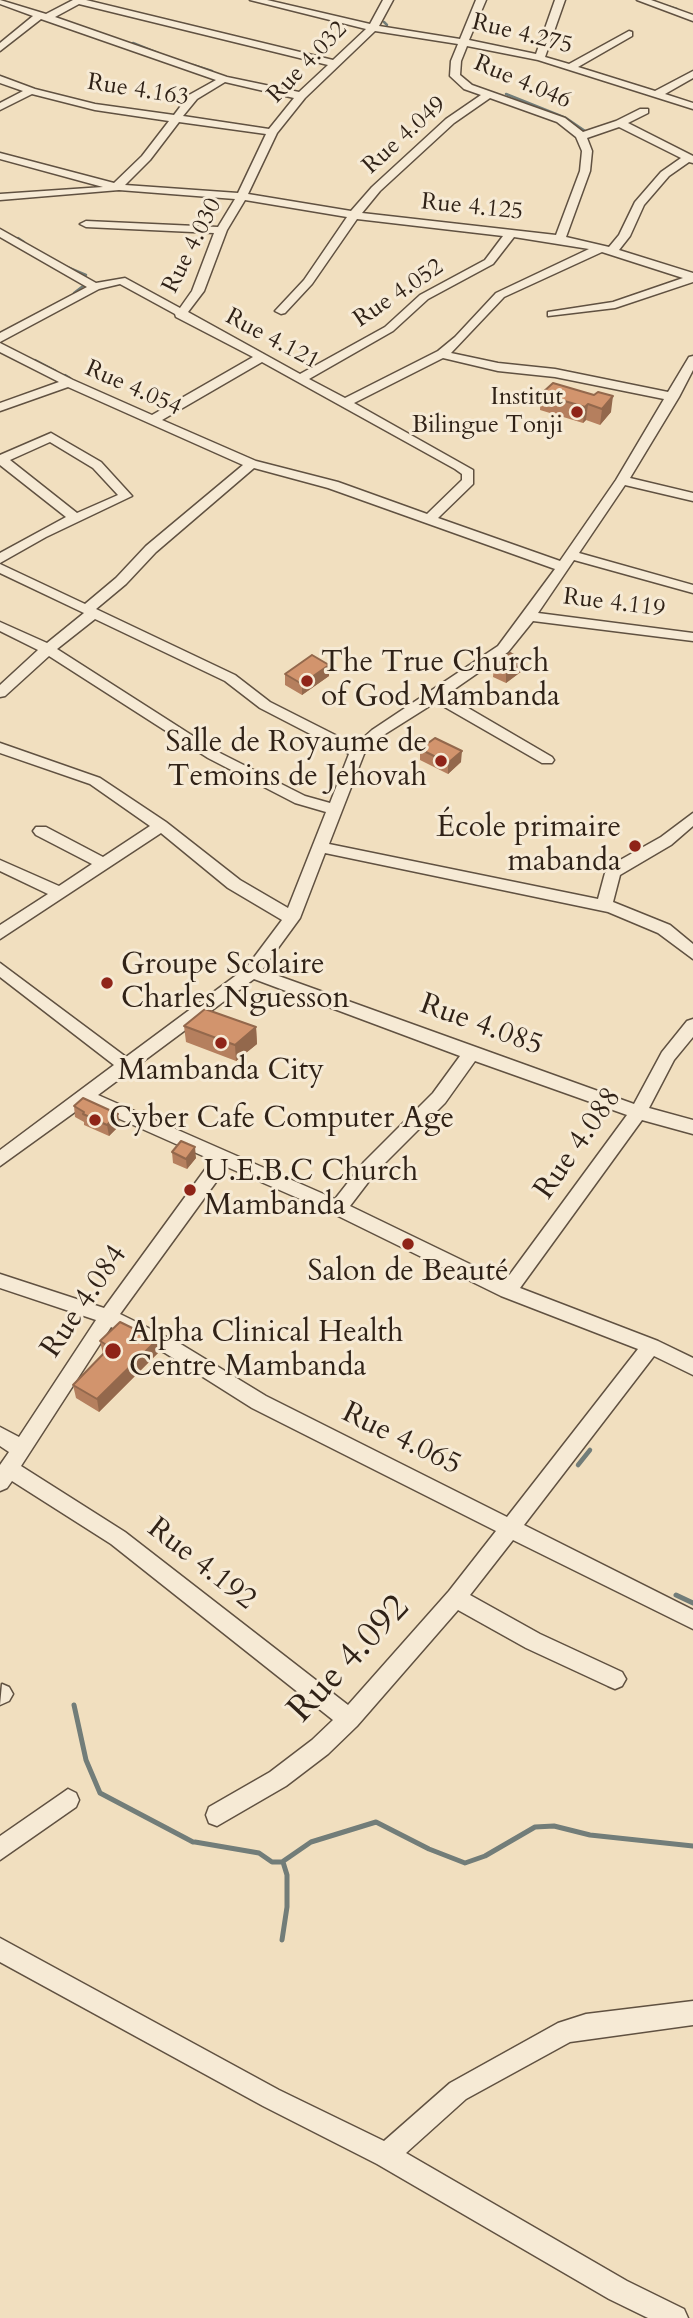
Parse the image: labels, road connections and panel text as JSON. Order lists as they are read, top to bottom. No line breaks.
{"streets":{"street":["Rue 4.275","Rue 4.032","Rue 4.046","Rue 4.163","Rue 4.049","Rue 4.125","Rue 4.030","Rue 4.052","Rue 4.121","Rue 4.054","Rue 4.119","Rue 4.085","Rue 4.088","Rue 4.084","Rue 4.065","Rue 4.192","Rue 4.092"]},"crossings":[["Rue 4.275","Rue 4.032"],["Rue 4.275","Rue 4.046"],["Rue 4.032","Rue 4.163"],["Rue 4.032","Rue 4.125"],["Rue 4.032","Rue 4.030"],["Rue 4.046","Rue 4.049"],["Rue 4.046","Rue 4.125"],["Rue 4.049","Rue 4.125"],["Rue 4.125","Rue 4.030"],["Rue 4.125","Rue 4.052"],["Rue 4.030","Rue 4.121"],["Rue 4.052","Rue 4.121"],["Rue 4.121","Rue 4.054"],["Rue 4.085","Rue 4.088"],["Rue 4.084","Rue 4.065"],["Rue 4.084","Rue 4.192"],["Rue 4.065","Rue 4.092"],["Rue 4.192","Rue 4.092"]],"places":["Institut Bilingue Tonji","The True Church of God Mambanda","Salle de Royaume de Temoins de Jehovah","École primaire mabanda","Groupe Scolaire Charles Nguesson","Mambanda City","Cyber Cafe Computer Age","U.E.B.C Church Mambanda","Salon de Beauté","Alpha Clinical Health Centre Mambanda"]}
